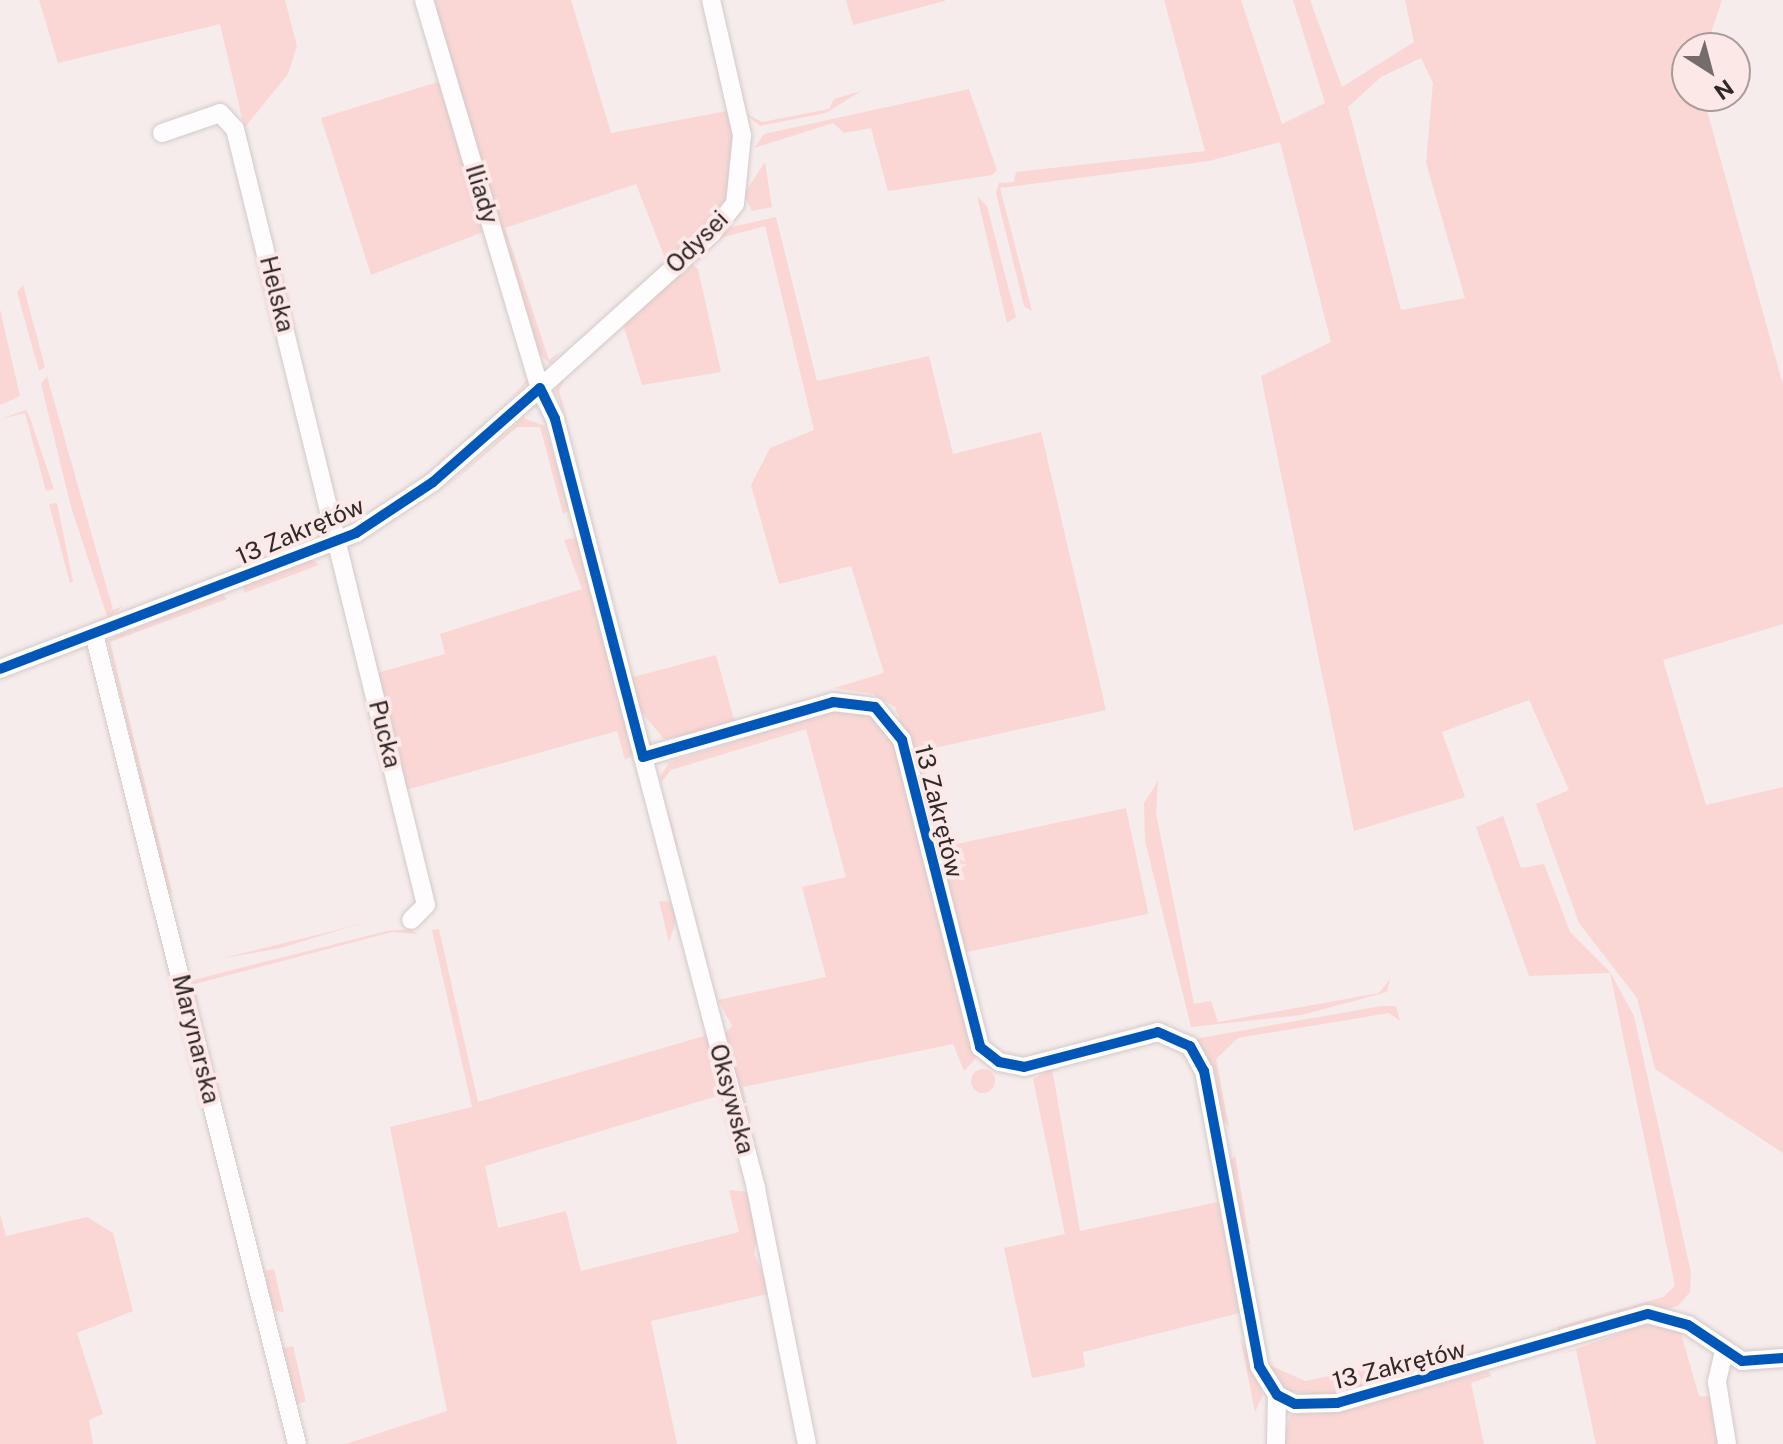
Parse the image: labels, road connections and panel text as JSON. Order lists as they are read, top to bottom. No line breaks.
{"streets":{"street":["Iliady","Odysei","Helska","13 Zakrętów","Pucka","Marynarska","Oksywska"]},"crossings":[["Iliady","Odysei"],["Iliady","13 Zakrętów"],["Odysei","13 Zakrętów"],["Helska","13 Zakrętów"],["Helska","Pucka"],["13 Zakrętów","Pucka"],["13 Zakrętów","Marynarska"],["13 Zakrętów","Oksywska"]],"north":"bottom right"}
